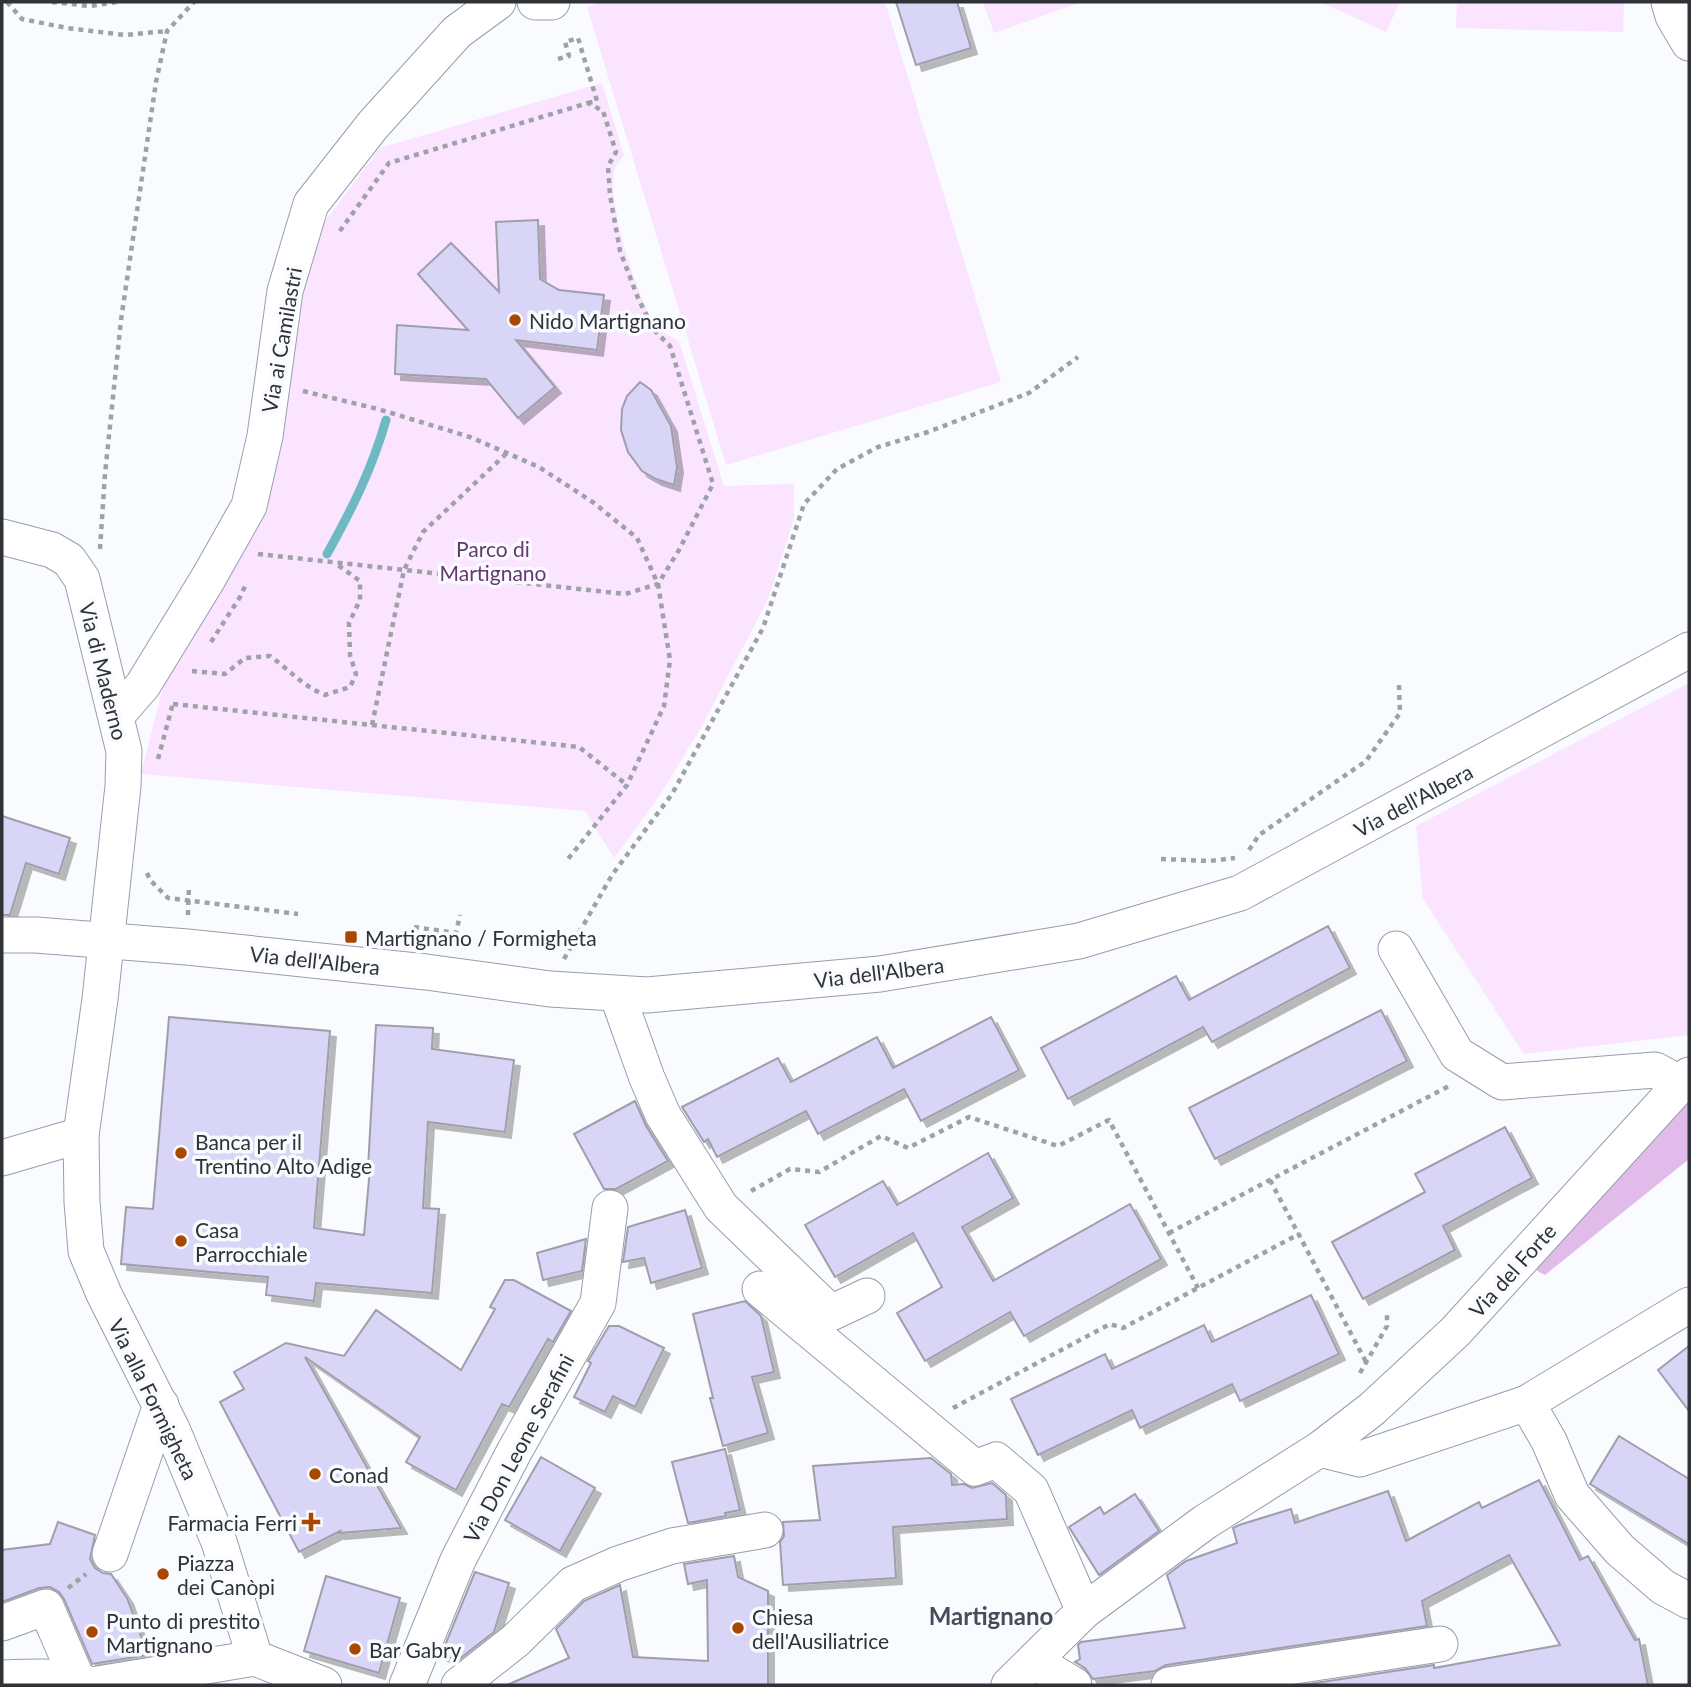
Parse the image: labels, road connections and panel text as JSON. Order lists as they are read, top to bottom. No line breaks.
{"streets":{"street":["Via ai Camilastri","Via di Maderno","Via dell'Albera","Via del Forte","Via alla Formigheta","Via Don Leone Serafini"]},"crossings":[["Via ai Camilastri","Via di Maderno"],["Via di Maderno","Via dell'Albera"],["Via di Maderno","Via alla Formigheta"],["Via dell'Albera","Via alla Formigheta"]],"districts":["Martignano"],"parks":["Parco di Martignano"],"places":{"other":["Nido Martignano","Banca per il Trentino Alto Adige","Casa Parrocchiale","Conad","Piazza dei Canòpi","Chiesa dell'Ausiliatrice","Punto di prestito Martignano","Bar Gabry"],"transit":["Martignano / Formigheta"],"health":["Farmacia Ferri"]}}
